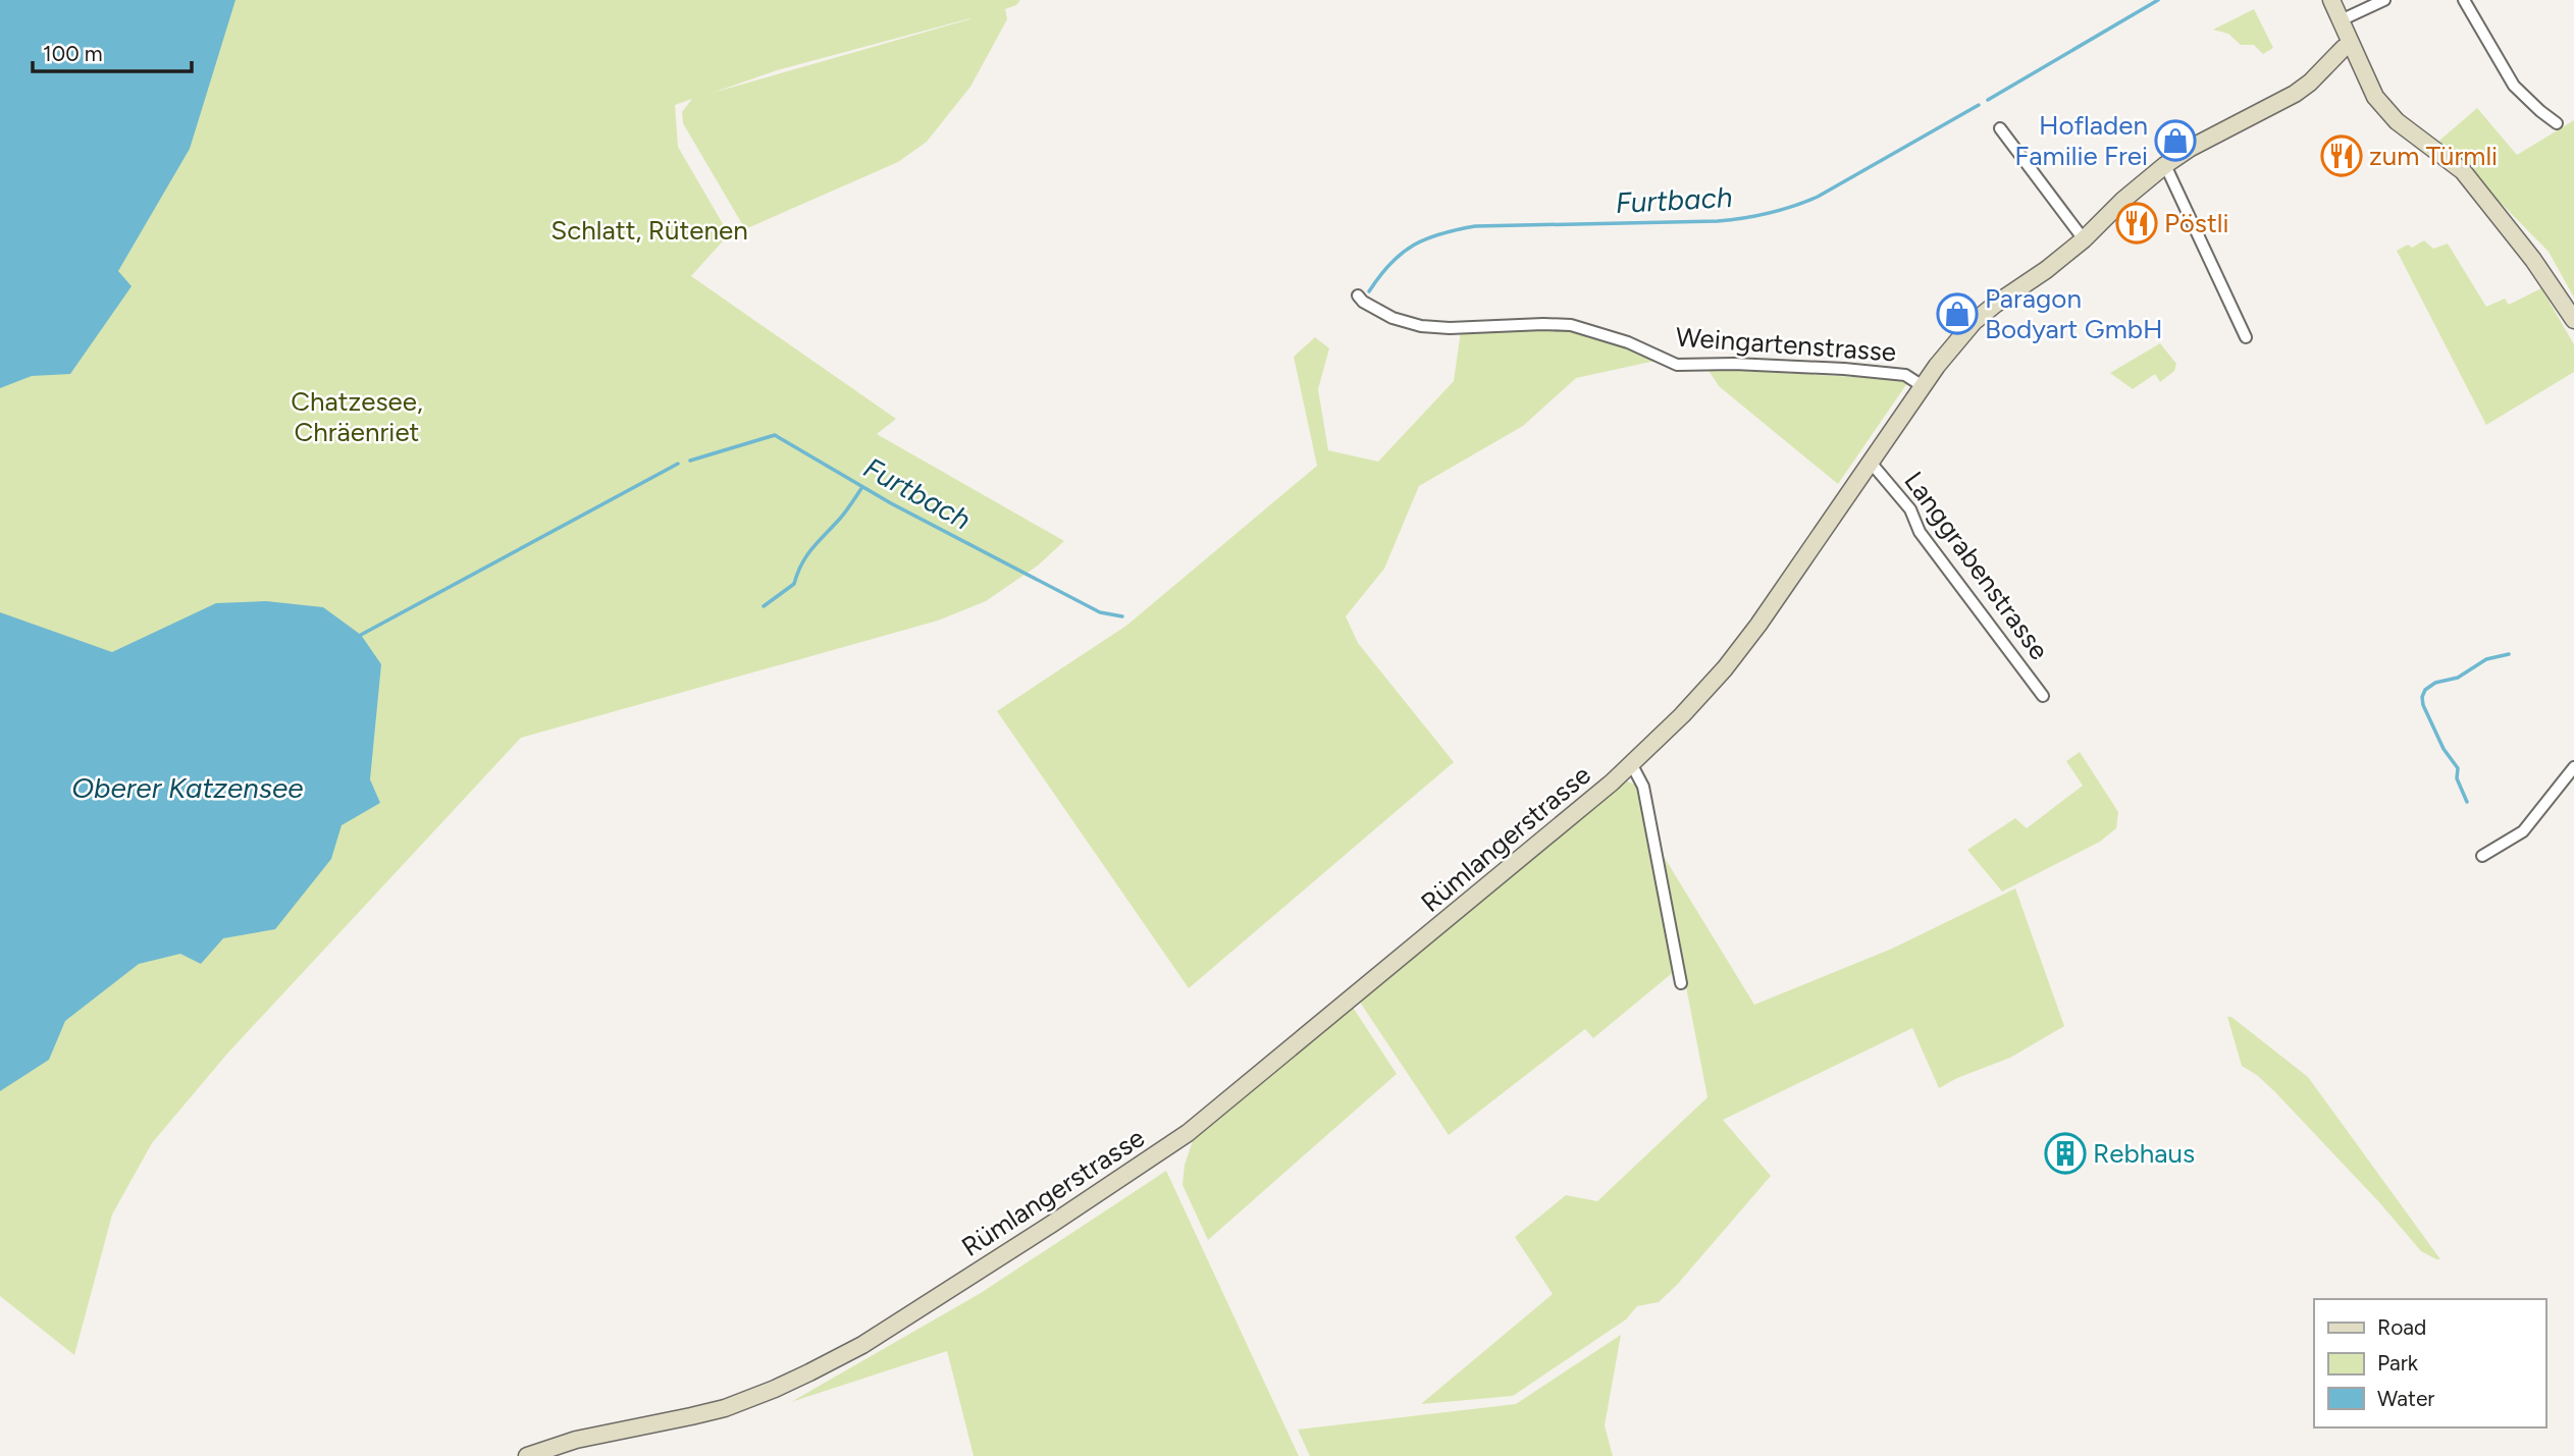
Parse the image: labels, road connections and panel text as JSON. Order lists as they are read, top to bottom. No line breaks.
{"streets":{"street":["Weingartenstrasse","Langgrabenstrasse","Rümlangerstrasse"]},"crossings":[["Weingartenstrasse","Rümlangerstrasse"],["Langgrabenstrasse","Rümlangerstrasse"]],"water":["Furtbach","Oberer Katzensee"],"parks":["Schlatt, Rütenen","Chatzesee, Chräenriet"],"places":{"shop":["Hofladen Familie Frei","Paragon Bodyart GmbH"],"restaurant":["zum Türmli","Pöstli"],"building":["Rebhaus"]},"legend":["Road","Park","Water"],"scale_bar":"100 m"}
